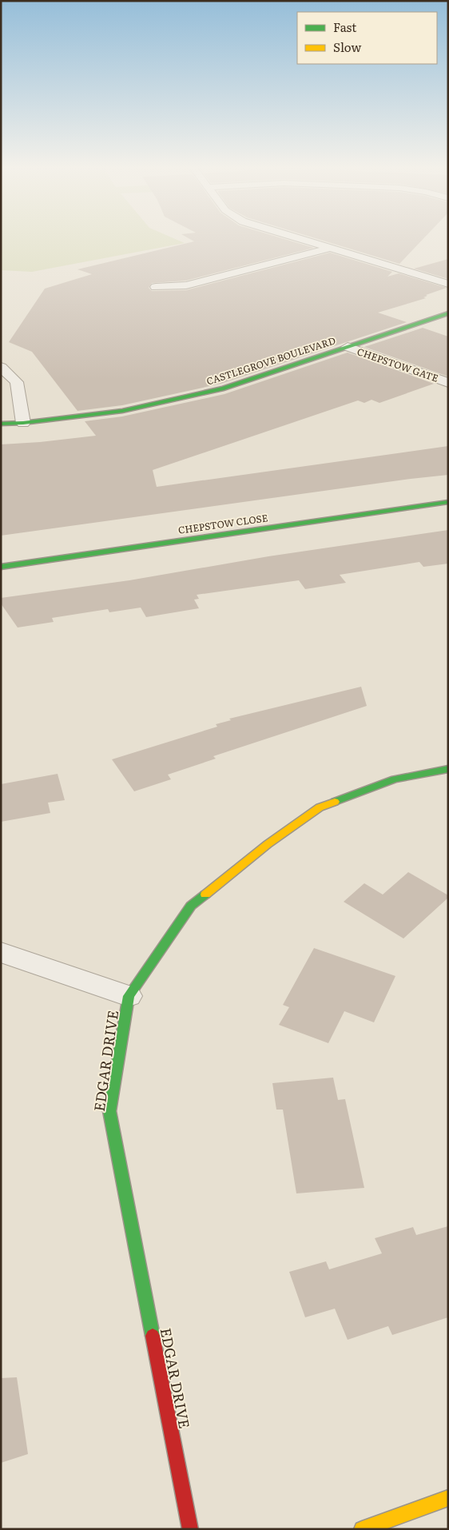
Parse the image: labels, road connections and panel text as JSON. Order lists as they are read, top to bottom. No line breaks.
{"streets":{"street":["CASTLEGROVE BOULEVARD","CHEPSTOW GATE","CHEPSTOW CLOSE","EDGAR DRIVE"]},"crossings":[["CASTLEGROVE BOULEVARD","CHEPSTOW GATE"]],"legend":["Fast","Slow"]}
